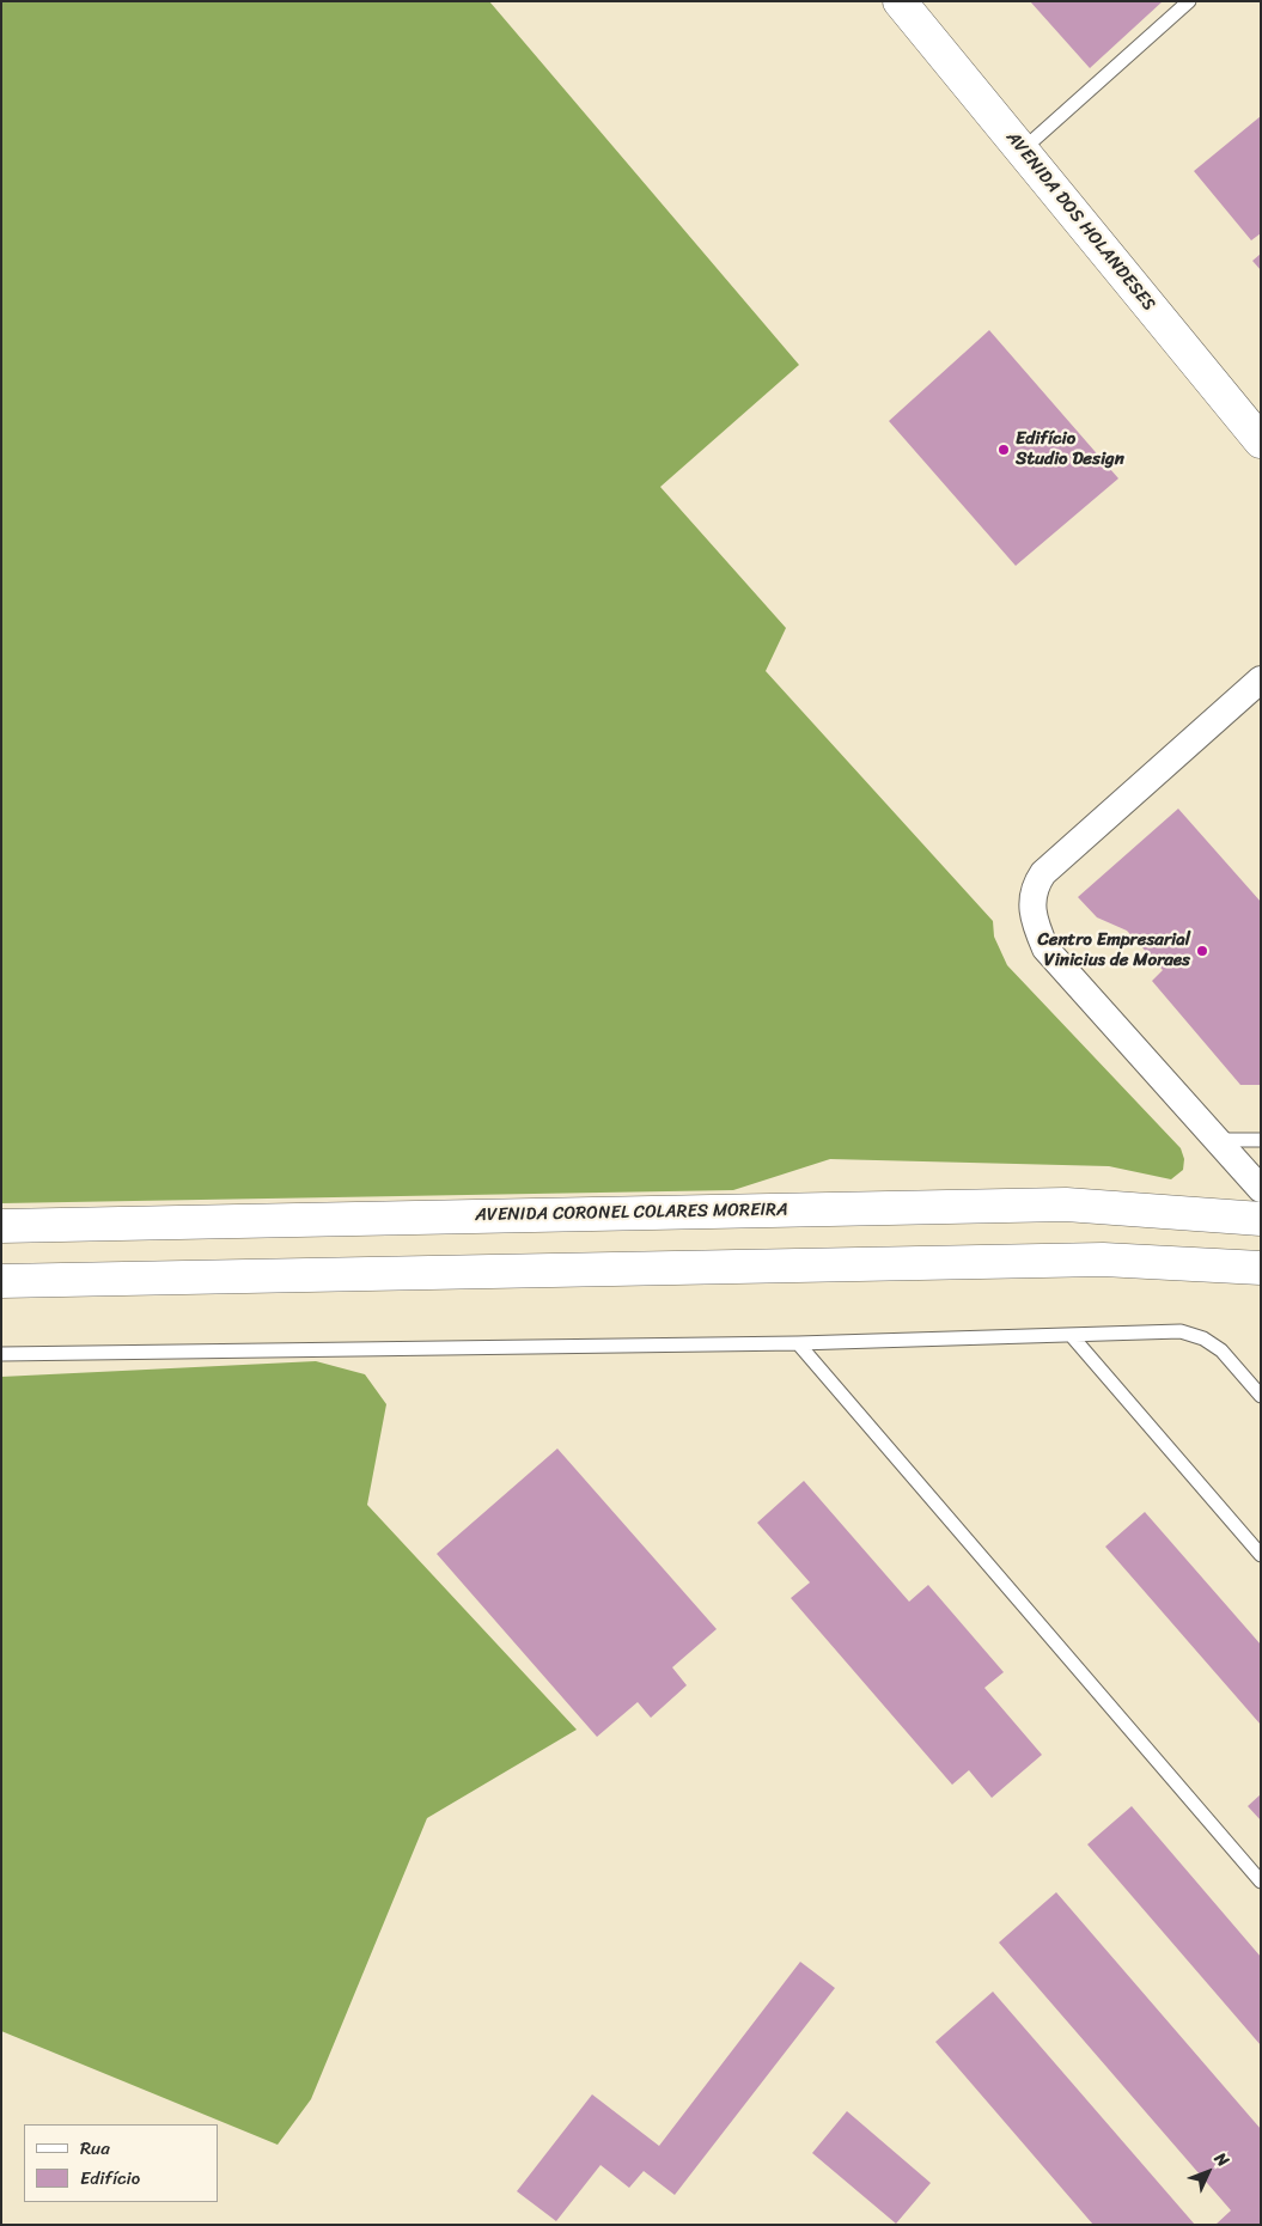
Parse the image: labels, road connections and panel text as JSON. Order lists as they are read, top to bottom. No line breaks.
{"streets":{"main road":["AVENIDA DOS HOLANDESES","AVENIDA CORONEL COLARES MOREIRA"]},"places":["Edifício Studio Design","Centro Empresarial Vinicius de Moraes"],"legend":["Rua","Edifício"],"north":"top right"}
